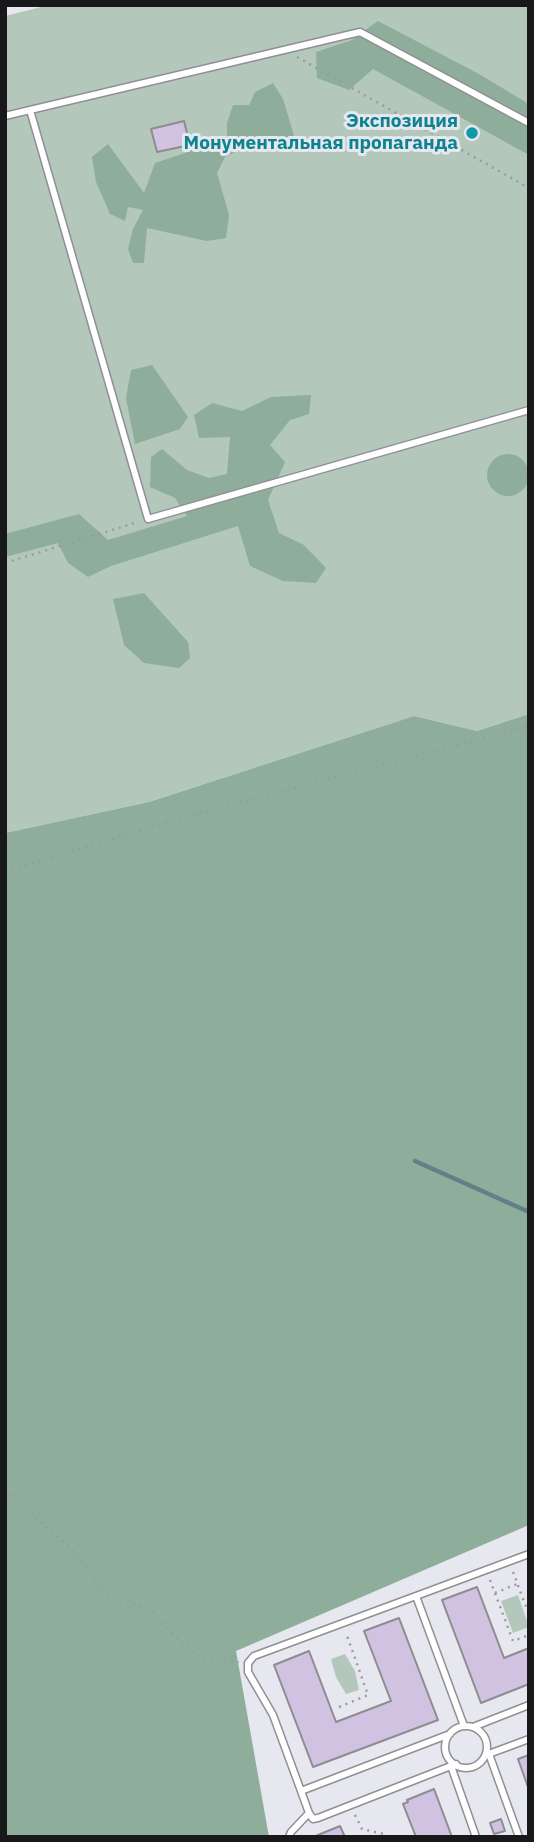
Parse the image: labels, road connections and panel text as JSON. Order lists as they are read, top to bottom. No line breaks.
{"places":["Экспозиция Монументальная пропаганда"]}
